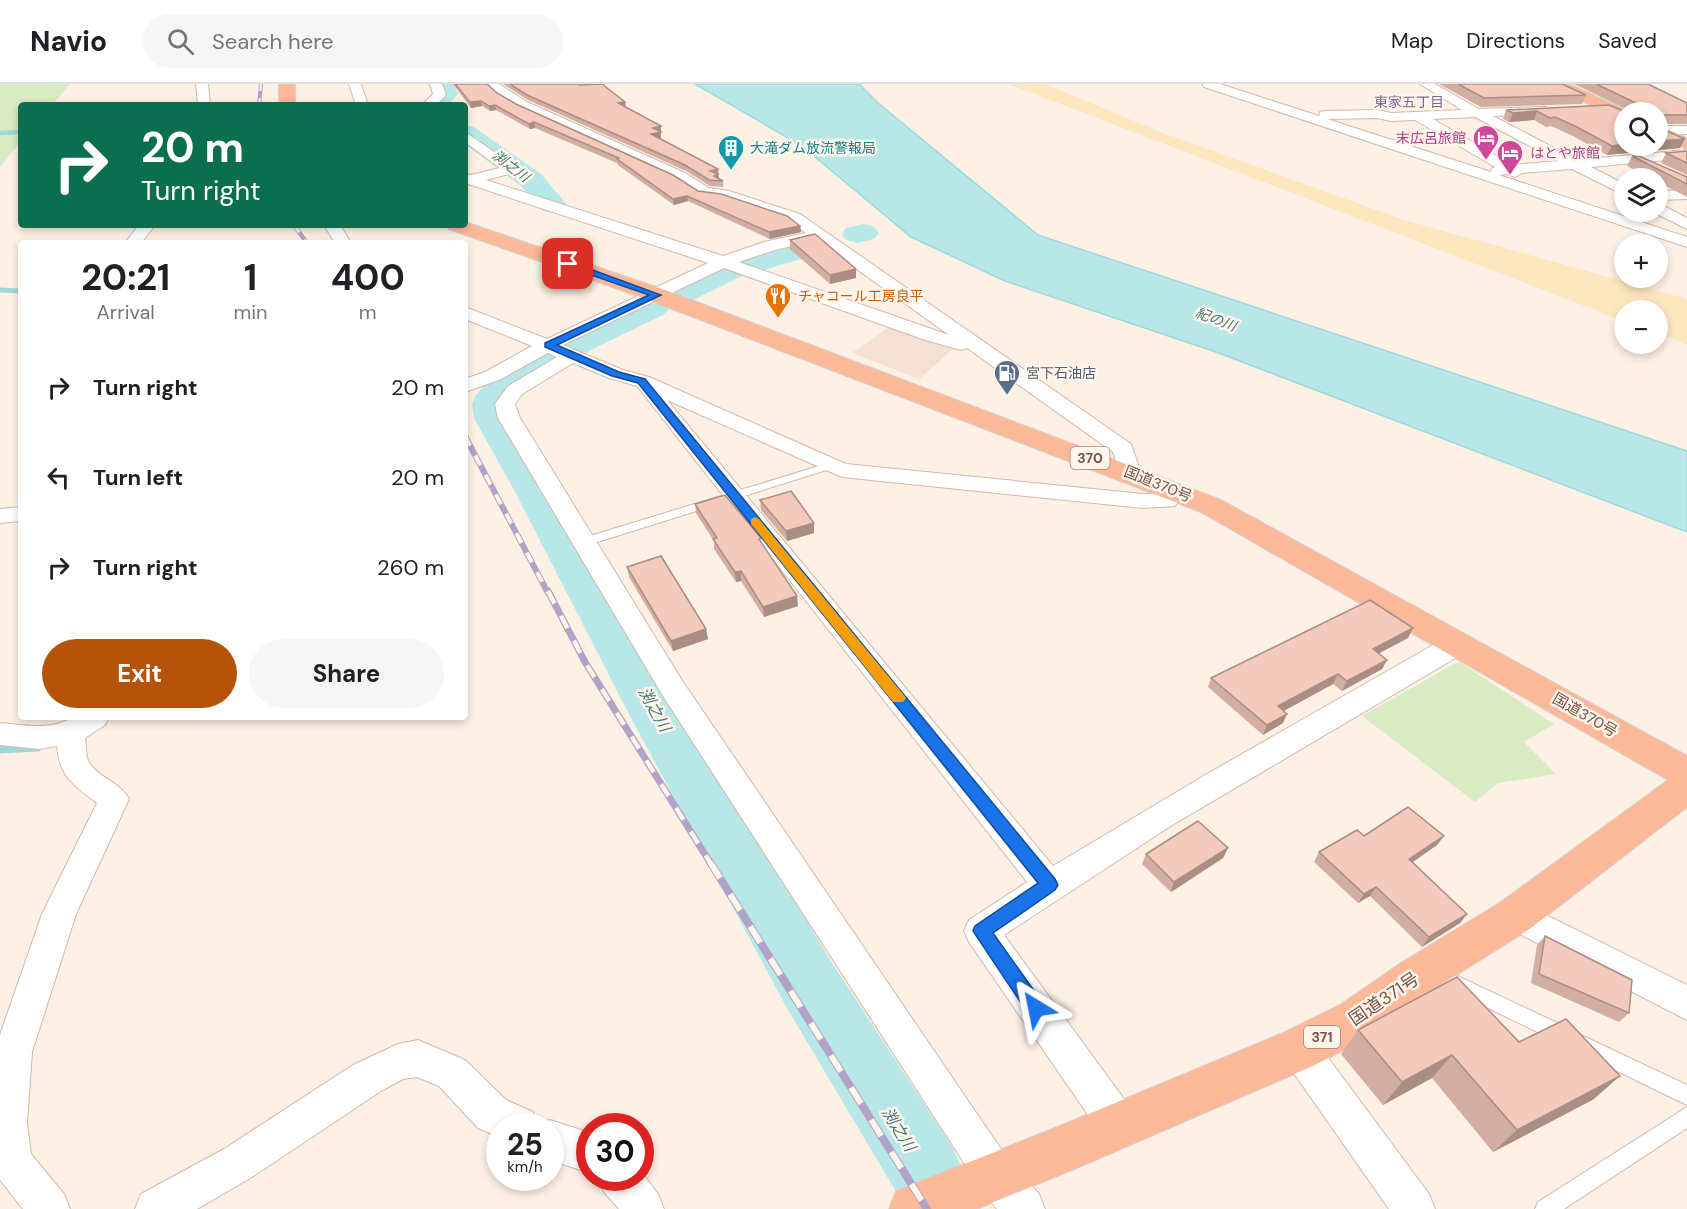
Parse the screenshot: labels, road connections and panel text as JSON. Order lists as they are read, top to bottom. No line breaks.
{"streets":{"highway":["370","国道370号","国道371号","371"]},"districts":["東家五丁目"],"water":["渕之川","紀の川"],"places":{"hotel":["末広呂旅館","はとや旅館"],"building":["大滝ダム放流警報局"],"restaurant":["チャコール工房良平"],"fuel station":["宮下石油店"]},"page":{"header":"Navio","search":"Search here","nav":["Map","Directions","Saved"],"map_buttons":["+","−"],"turn":["20 m","Turn right"],"eta":["20:21","Arrival","1","min","400","m"],"list":[{"name":"Turn right","value":"20 m"},{"name":"Turn left","value":"20 m"},{"name":"Turn right","value":"260 m"}],"buttons":["Exit","Share"],"speed":"25 km/h","limit":"30"}}
